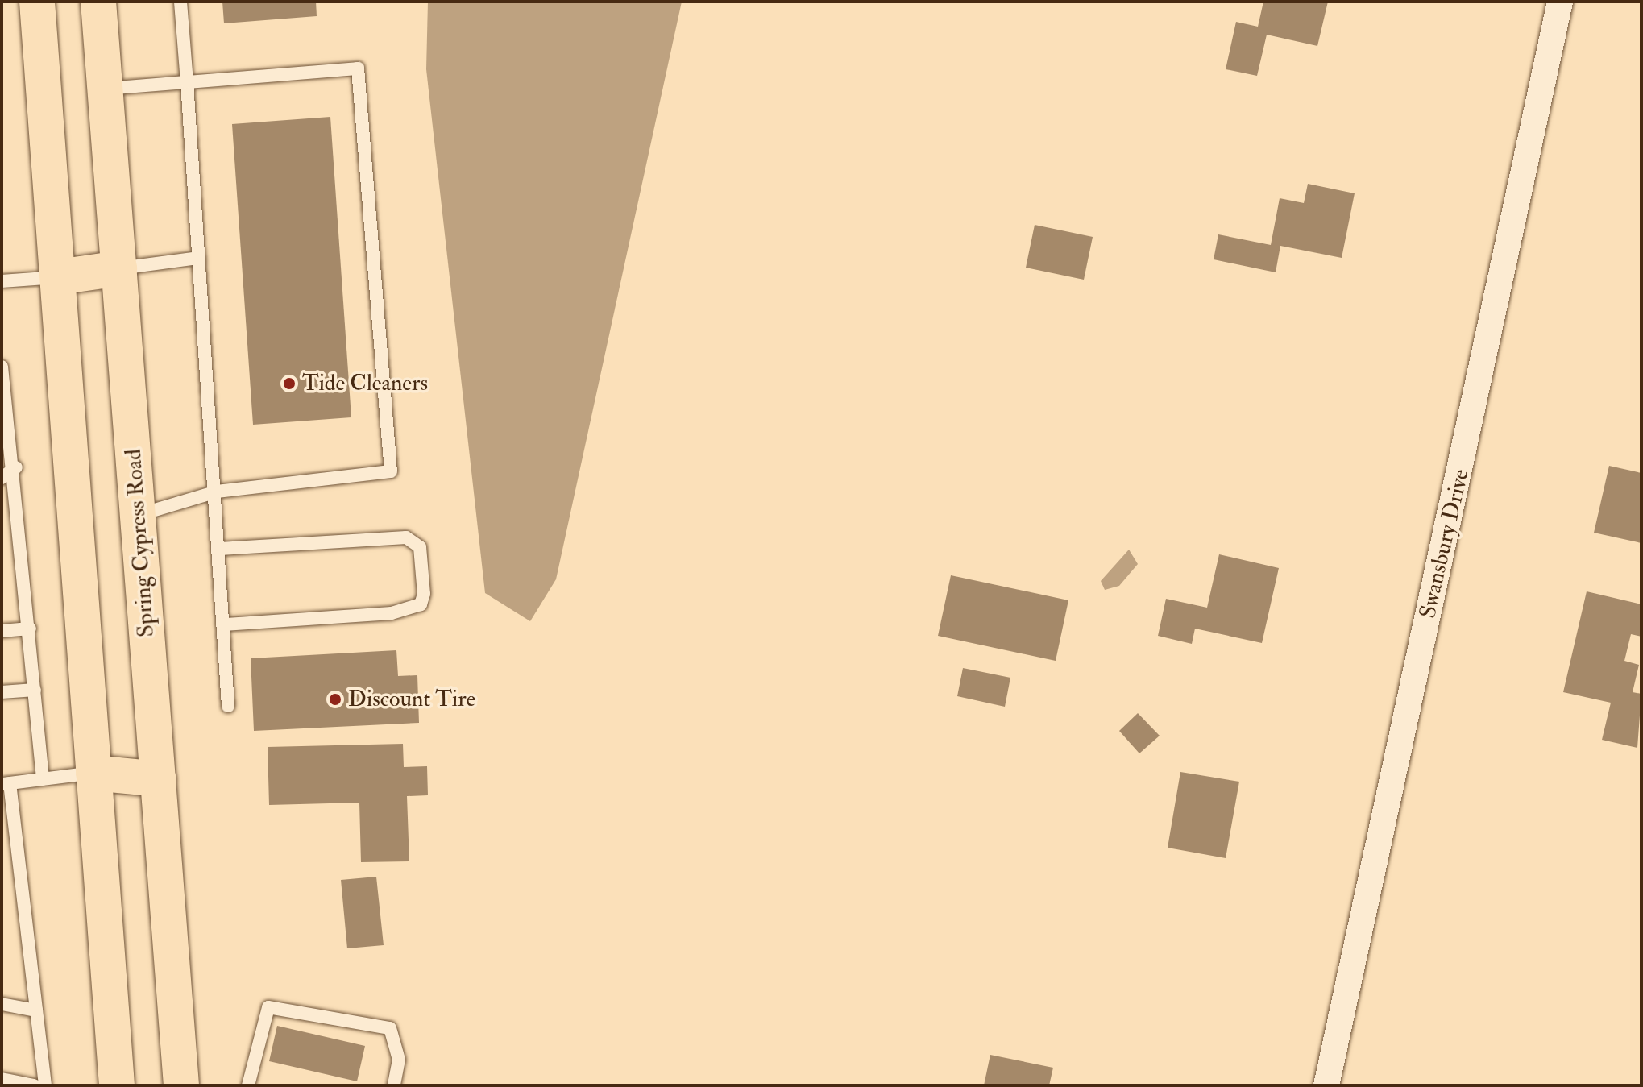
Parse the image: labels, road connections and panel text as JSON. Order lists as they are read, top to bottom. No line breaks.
{"streets":{"main road":["Spring Cypress Road"],"street":["Swansbury Drive"]},"places":["Tide Cleaners","Discount Tire"]}
